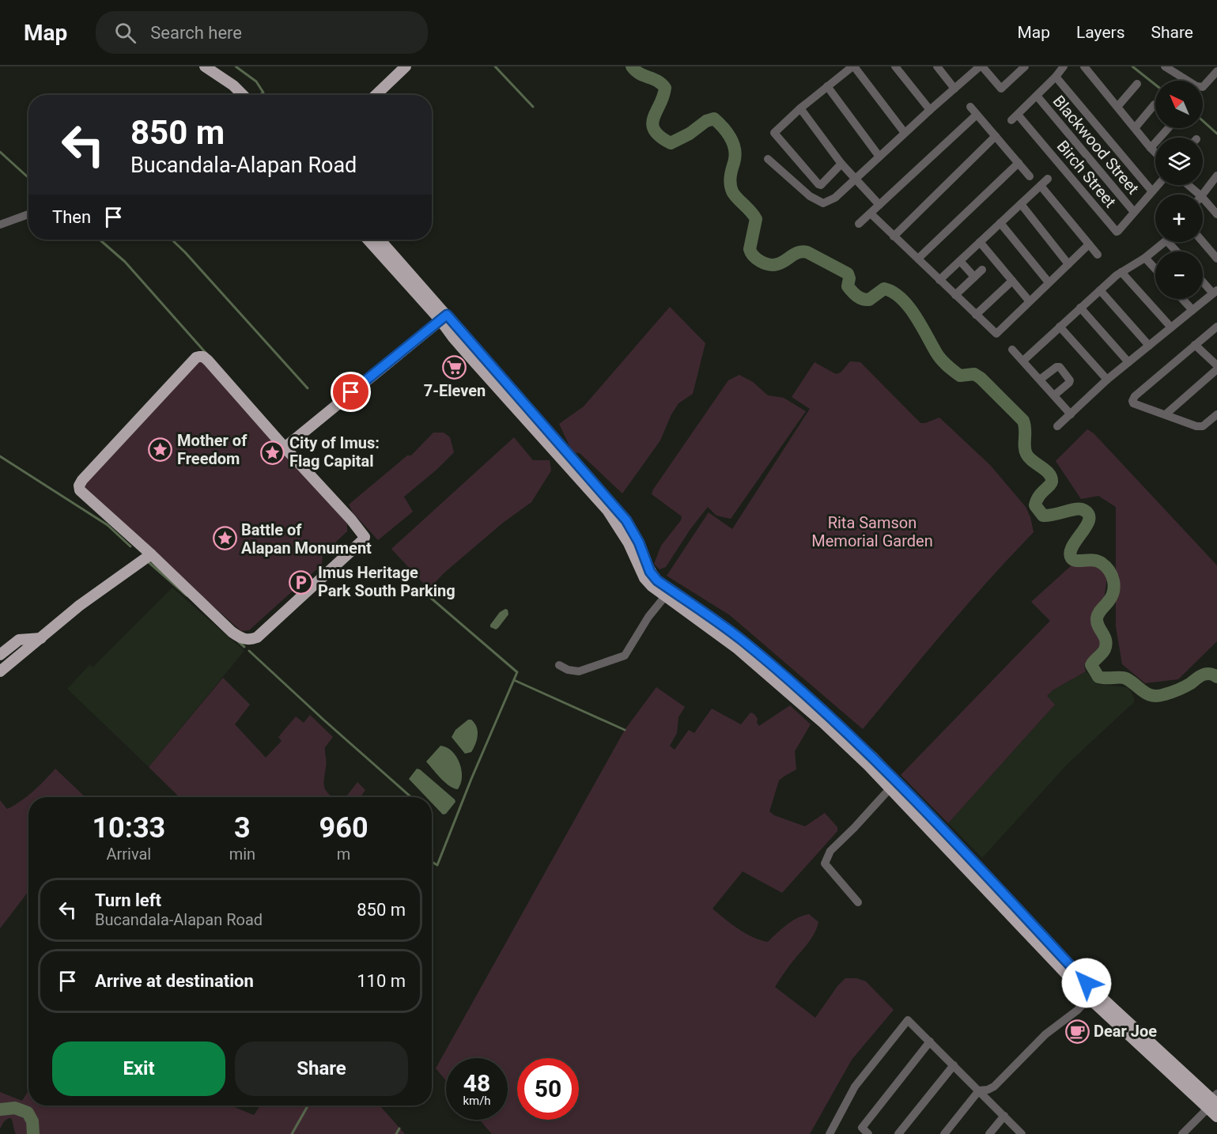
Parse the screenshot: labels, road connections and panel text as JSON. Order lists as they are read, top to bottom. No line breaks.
{"streets":{"street":["Blackwood Street","Birch Street"]},"crossings":[["Blackwood Street","Birch Street"]],"parks":["Rita Samson Memorial Garden"],"places":{"supermarket":["7-Eleven"],"place":["Mother of Freedom","City of Imus: Flag Capital","Battle of Alapan Monument"],"parking":["Imus Heritage Park South Parking"],"cafe":["Dear Joe"]},"north":"top left","page":{"header":"Map","search":"Search here","nav":["Map","Layers","Share"],"map_buttons":["+","−"],"turn":["850 m","Bucandala-Alapan Road"],"then":"Then","eta":["10:33","Arrival","3","min","960","m"],"list":[{"name":"Turn left","note":"Bucandala-Alapan Road","value":"850 m"},{"name":"Arrive at destination","value":"110 m"}],"buttons":["Exit","Share"],"speed":"48 km/h","limit":"50"}}
